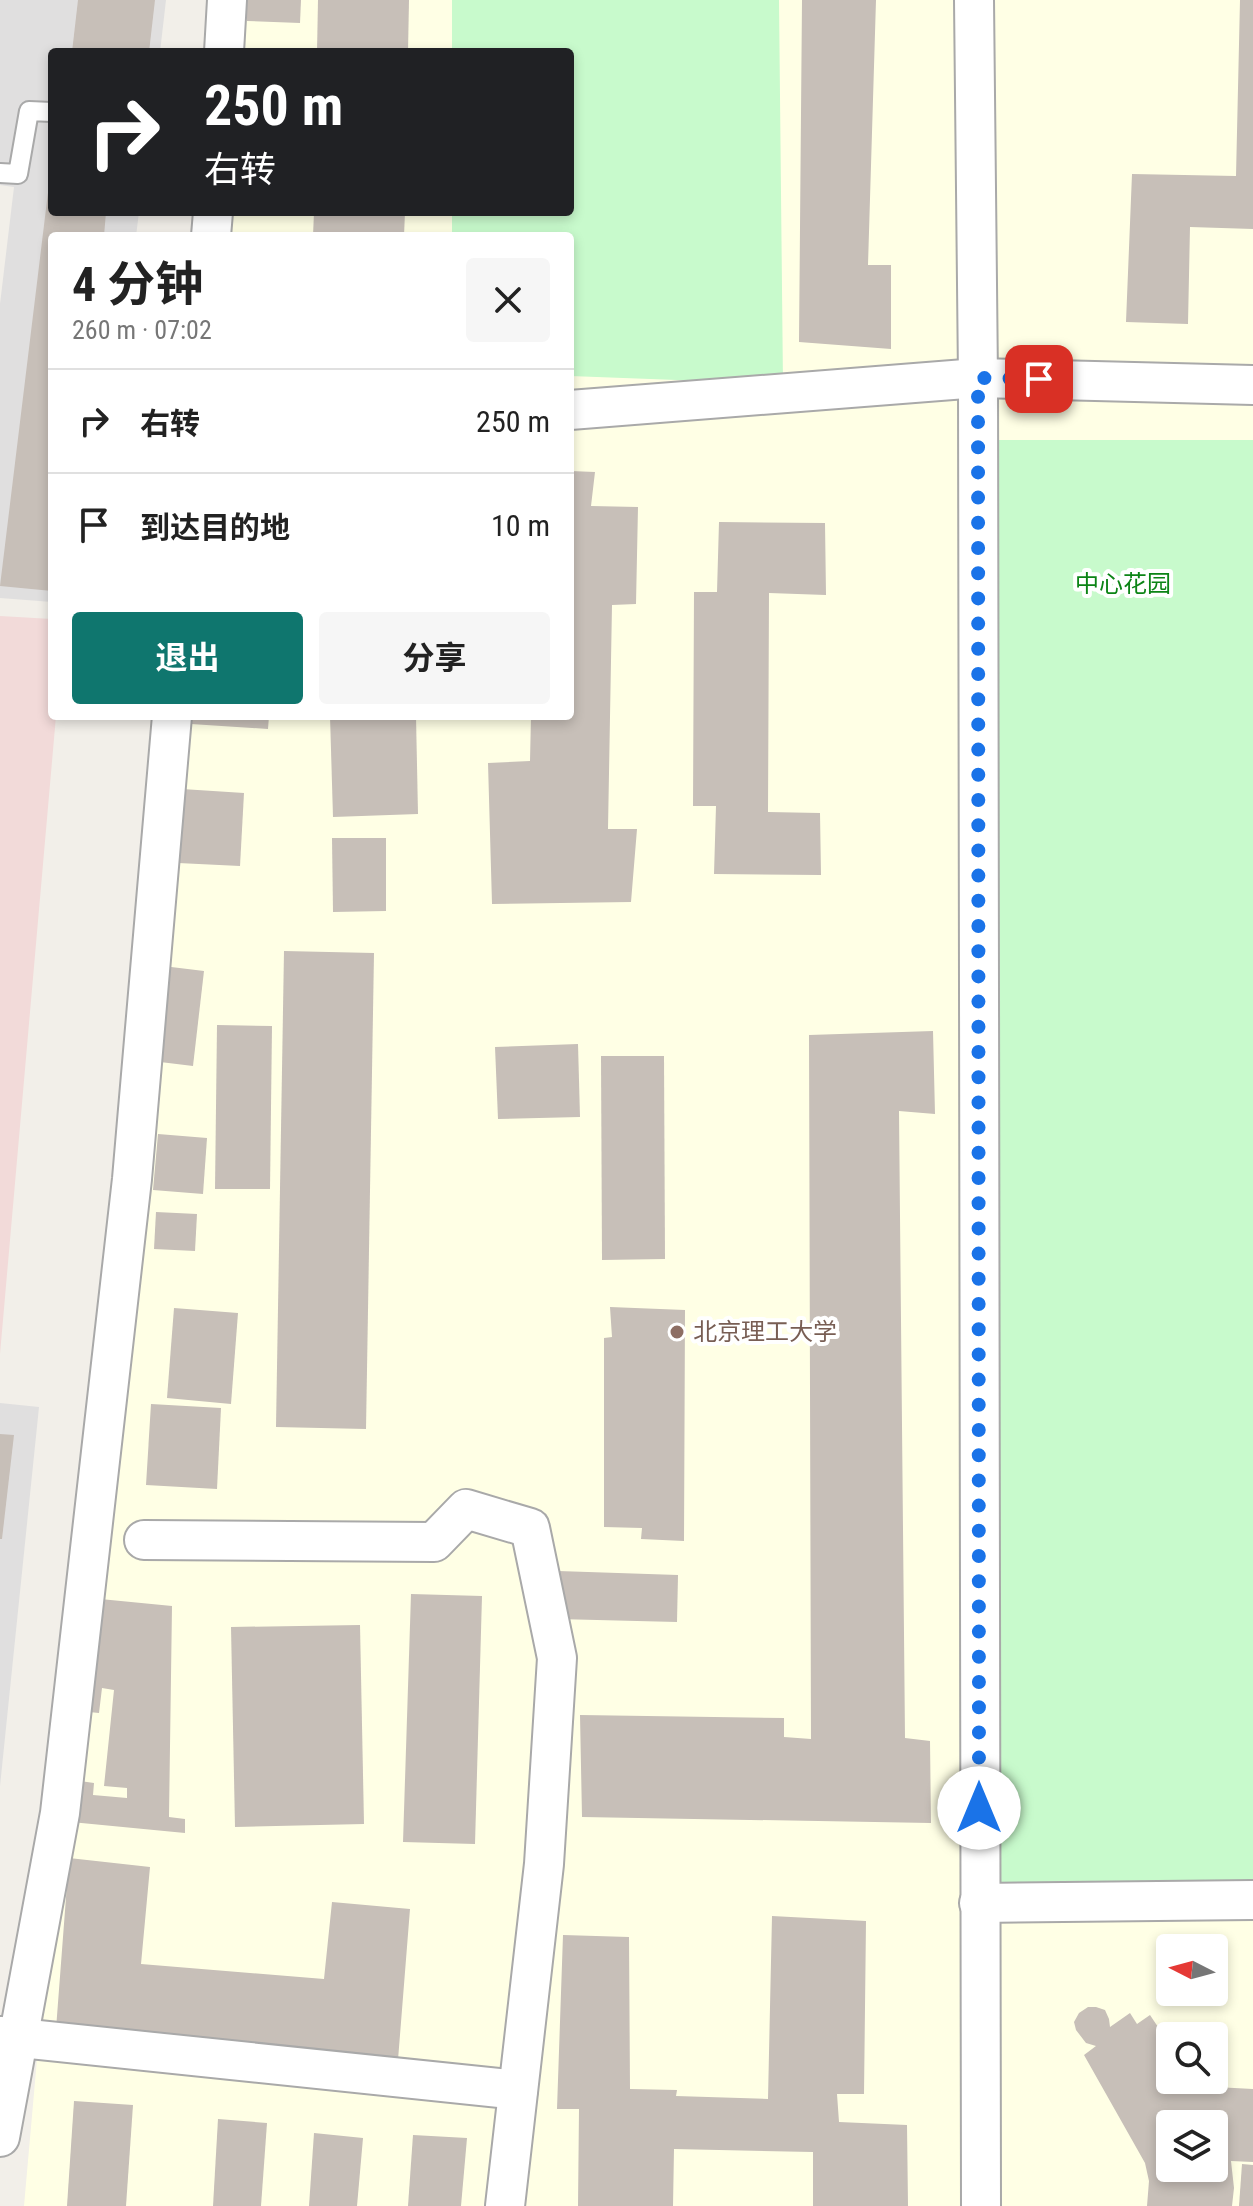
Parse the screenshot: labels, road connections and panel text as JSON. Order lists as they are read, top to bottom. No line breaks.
{"parks":["中心花园"],"places":["北京理工大学"],"north":"left","page":{"turn":["250 m","右转"],"heading":["4 分钟","260 m · 07:02"],"list":[{"name":"右转","value":"250 m"},{"name":"到达目的地","value":"10 m"}],"buttons":["退出","分享"]}}
